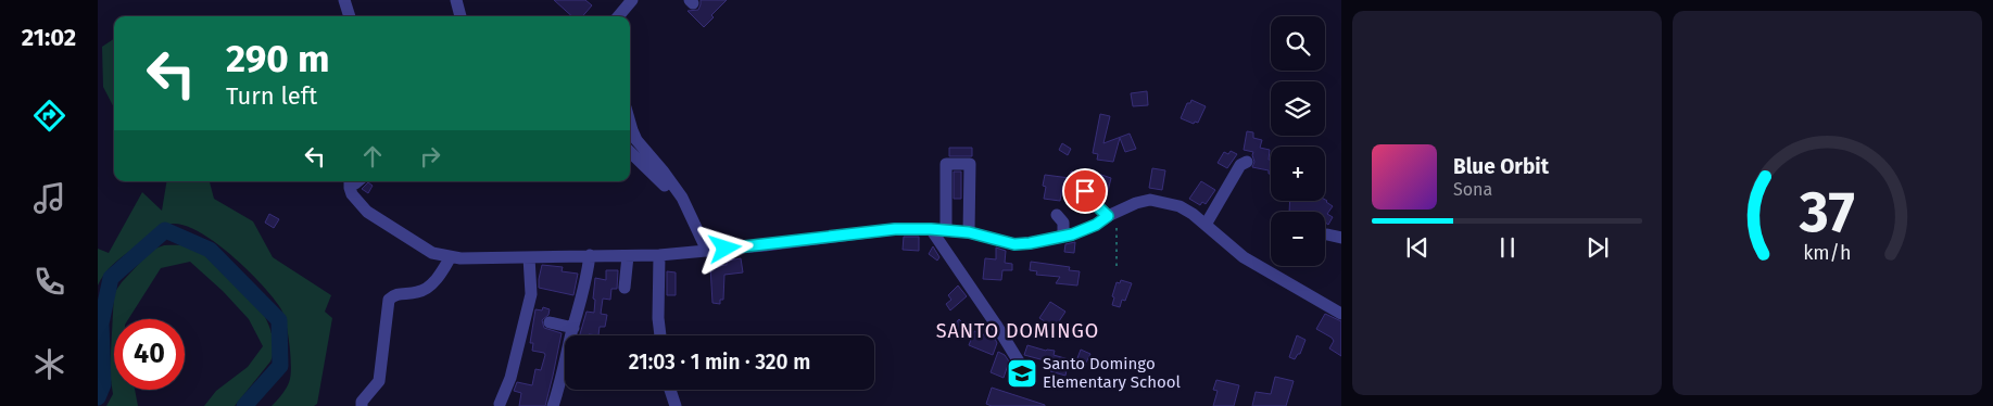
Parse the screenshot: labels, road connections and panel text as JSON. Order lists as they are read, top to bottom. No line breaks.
{"districts":["SANTO DOMINGO"],"places":{"school or university":["Santo Domingo Elementary School"]},"page":{"tabs":"21:02","map_buttons":["+","−"],"turn":["290 m","Turn left"],"song":["Blue Orbit","Sona"],"limit":"40","trip":"21:03 · 1 min · 320 m","gauge":["37","km/h"]}}
